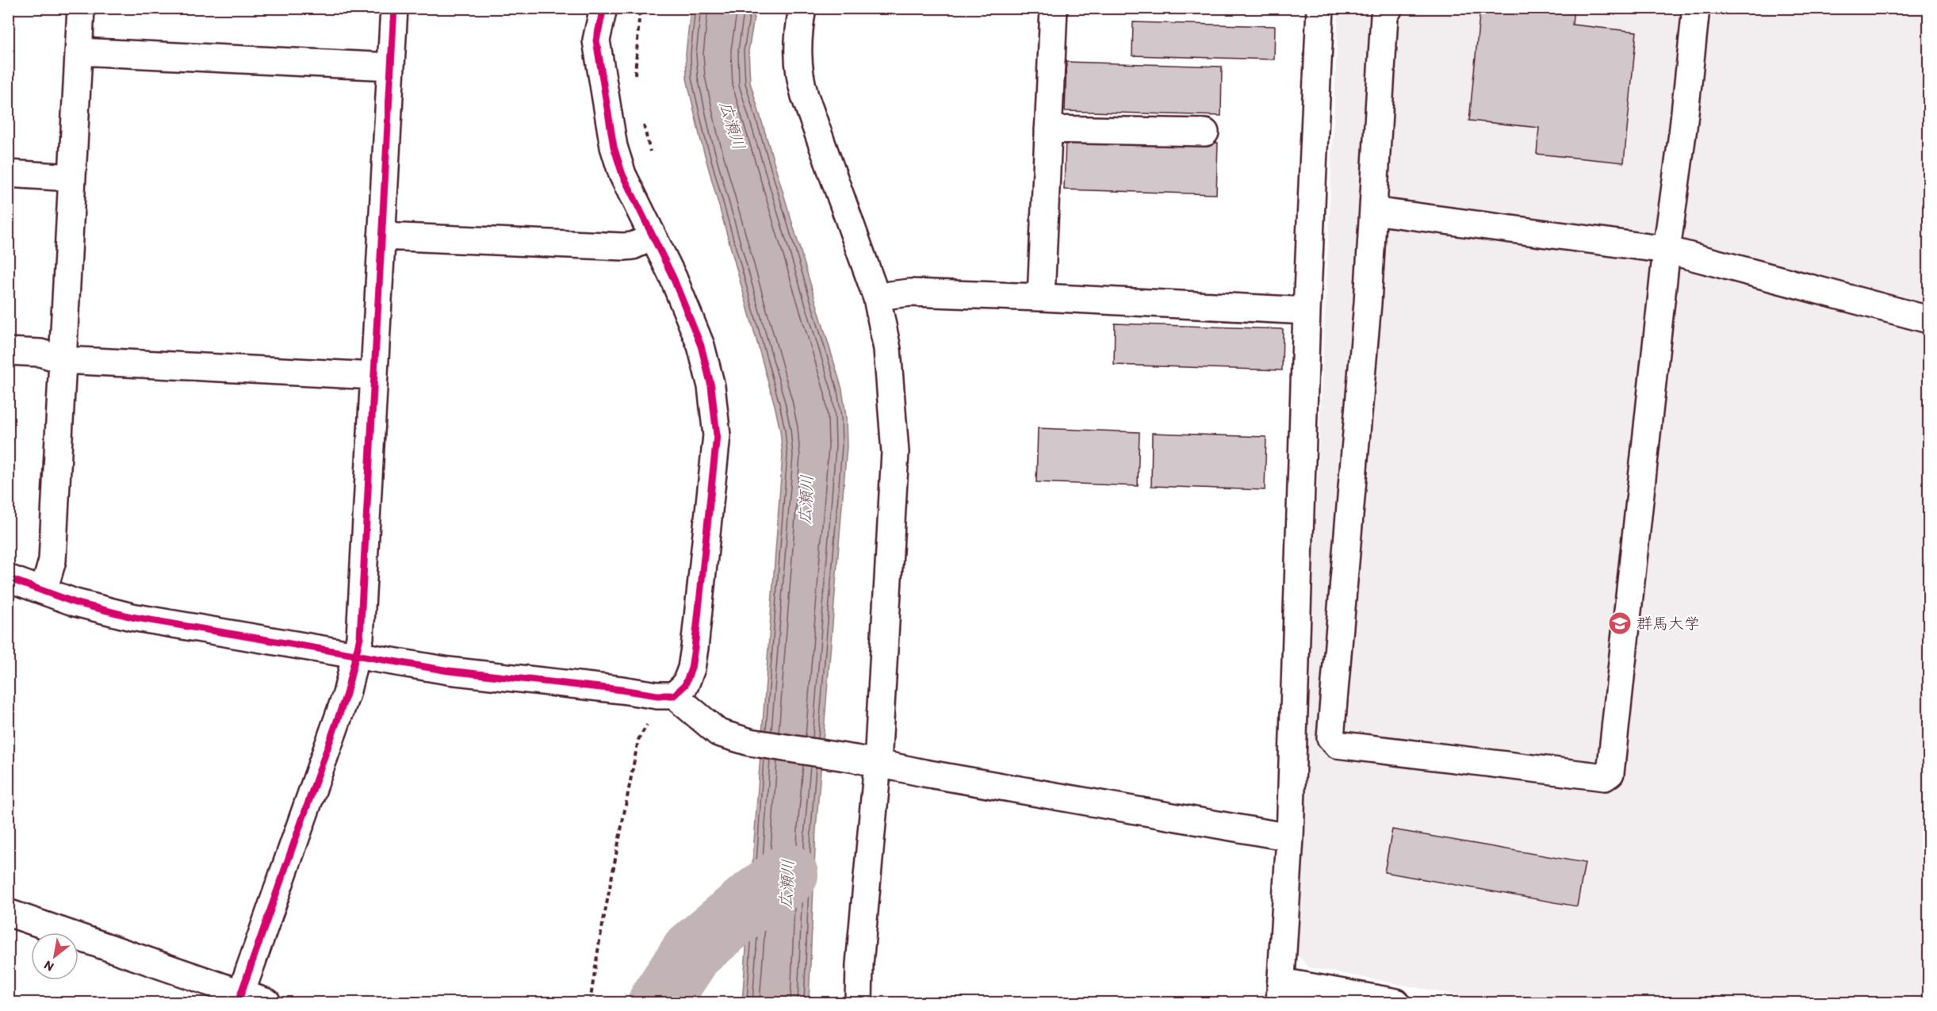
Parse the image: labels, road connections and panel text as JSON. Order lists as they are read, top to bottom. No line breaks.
{"water":["広瀬川"],"places":{"school or university":["群馬大学"]},"north":"bottom left"}
